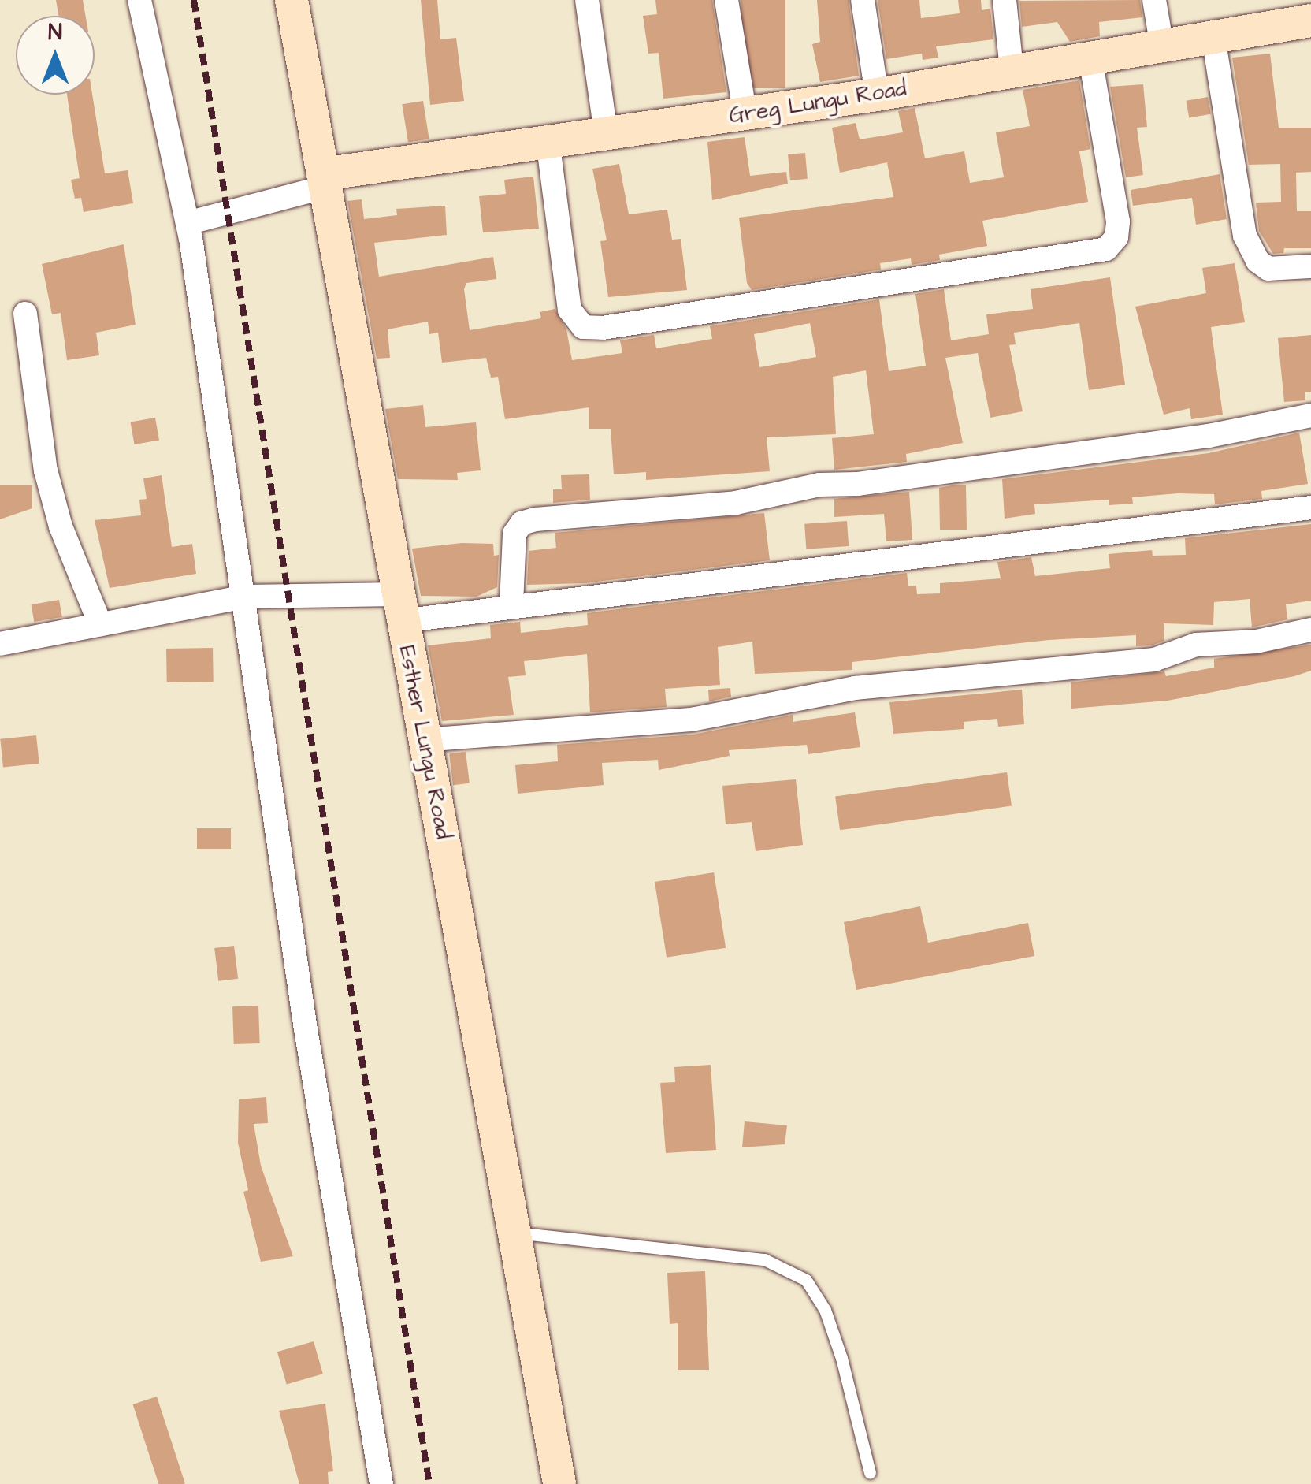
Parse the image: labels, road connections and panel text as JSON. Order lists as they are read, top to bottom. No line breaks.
{"streets":{"street":["Greg Lungu Road","Esther Lungu Road"]},"crossings":[["Greg Lungu Road","Esther Lungu Road"]],"north":"top"}
